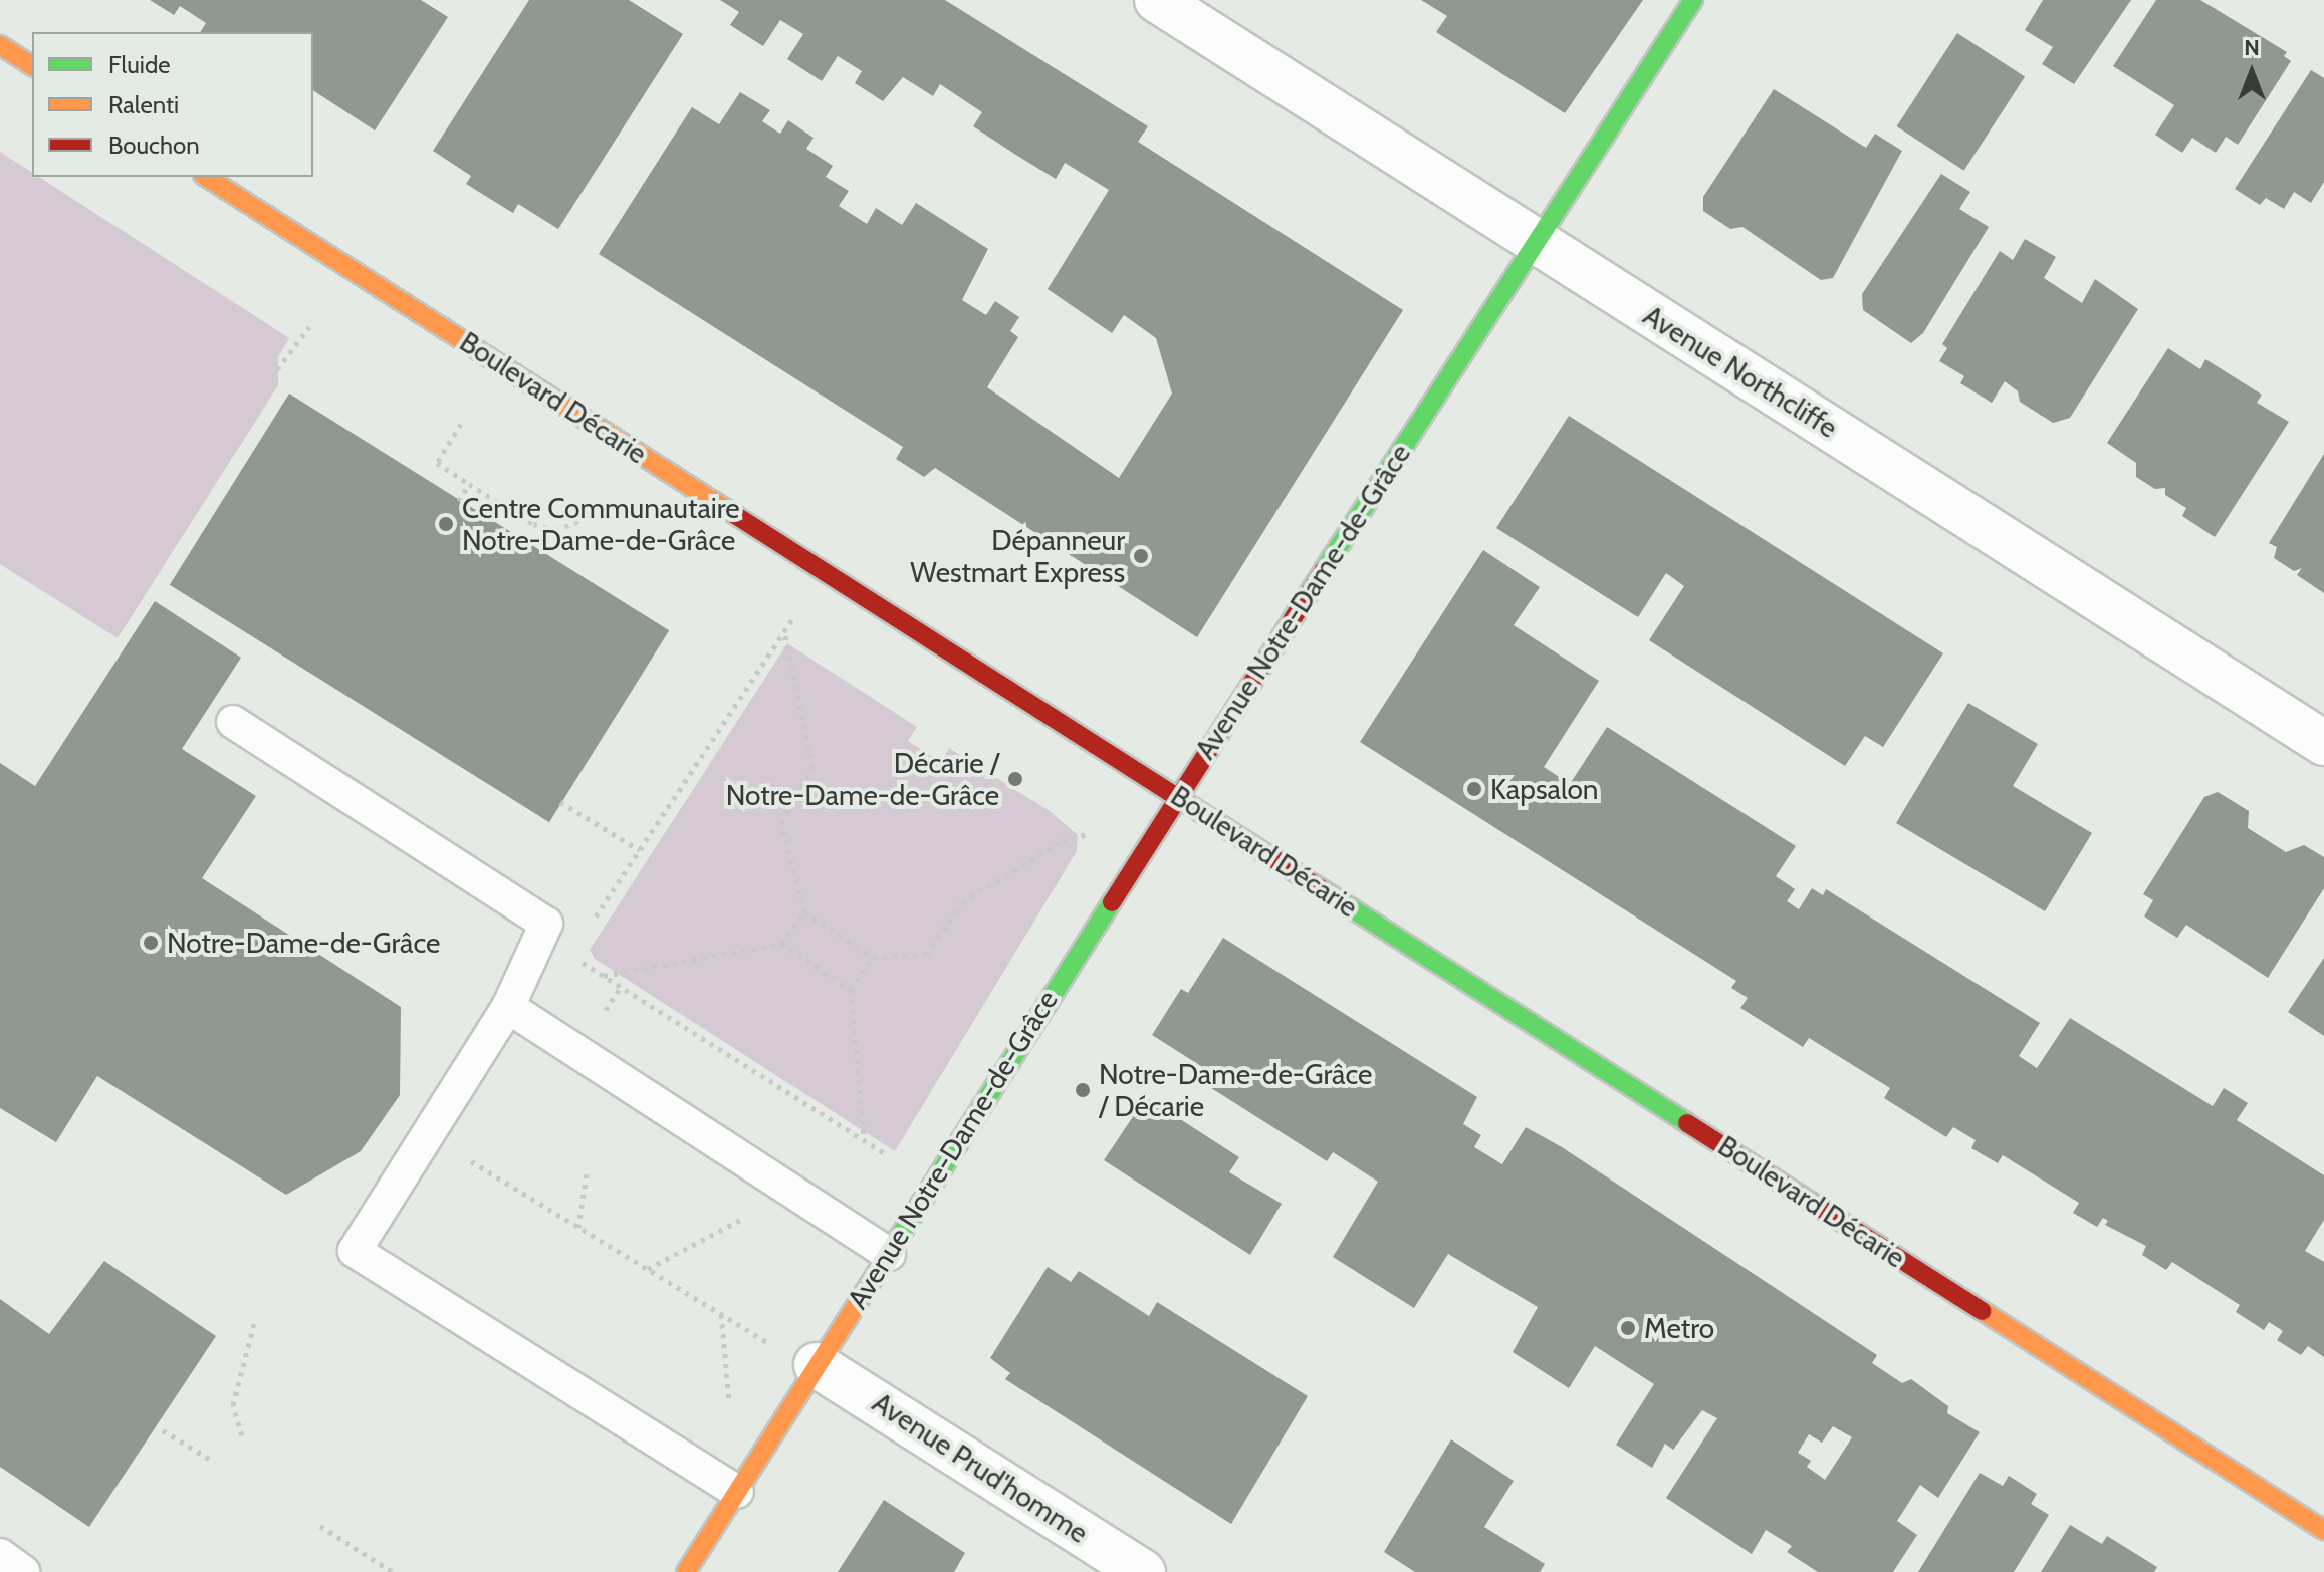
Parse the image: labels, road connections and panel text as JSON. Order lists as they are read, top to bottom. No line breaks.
{"streets":{"main road":["Boulevard Décarie","Avenue Notre-Dame-de-Grâce"],"street":["Avenue Northcliffe","Avenue Prud'homme"]},"crossings":[["Avenue Northcliffe","Avenue Notre-Dame-de-Grâce"],["Boulevard Décarie","Avenue Notre-Dame-de-Grâce"],["Avenue Notre-Dame-de-Grâce","Avenue Prud'homme"]],"places":["Centre Communautaire Notre-Dame-de-Grâce","Dépanneur Westmart Express","Décarie / Notre-Dame-de-Grâce","Kapsalon","Notre-Dame-de-Grâce","Notre-Dame-de-Grâce / Décarie","Metro"],"legend":["Fluide","Ralenti","Bouchon"],"north":"top"}
